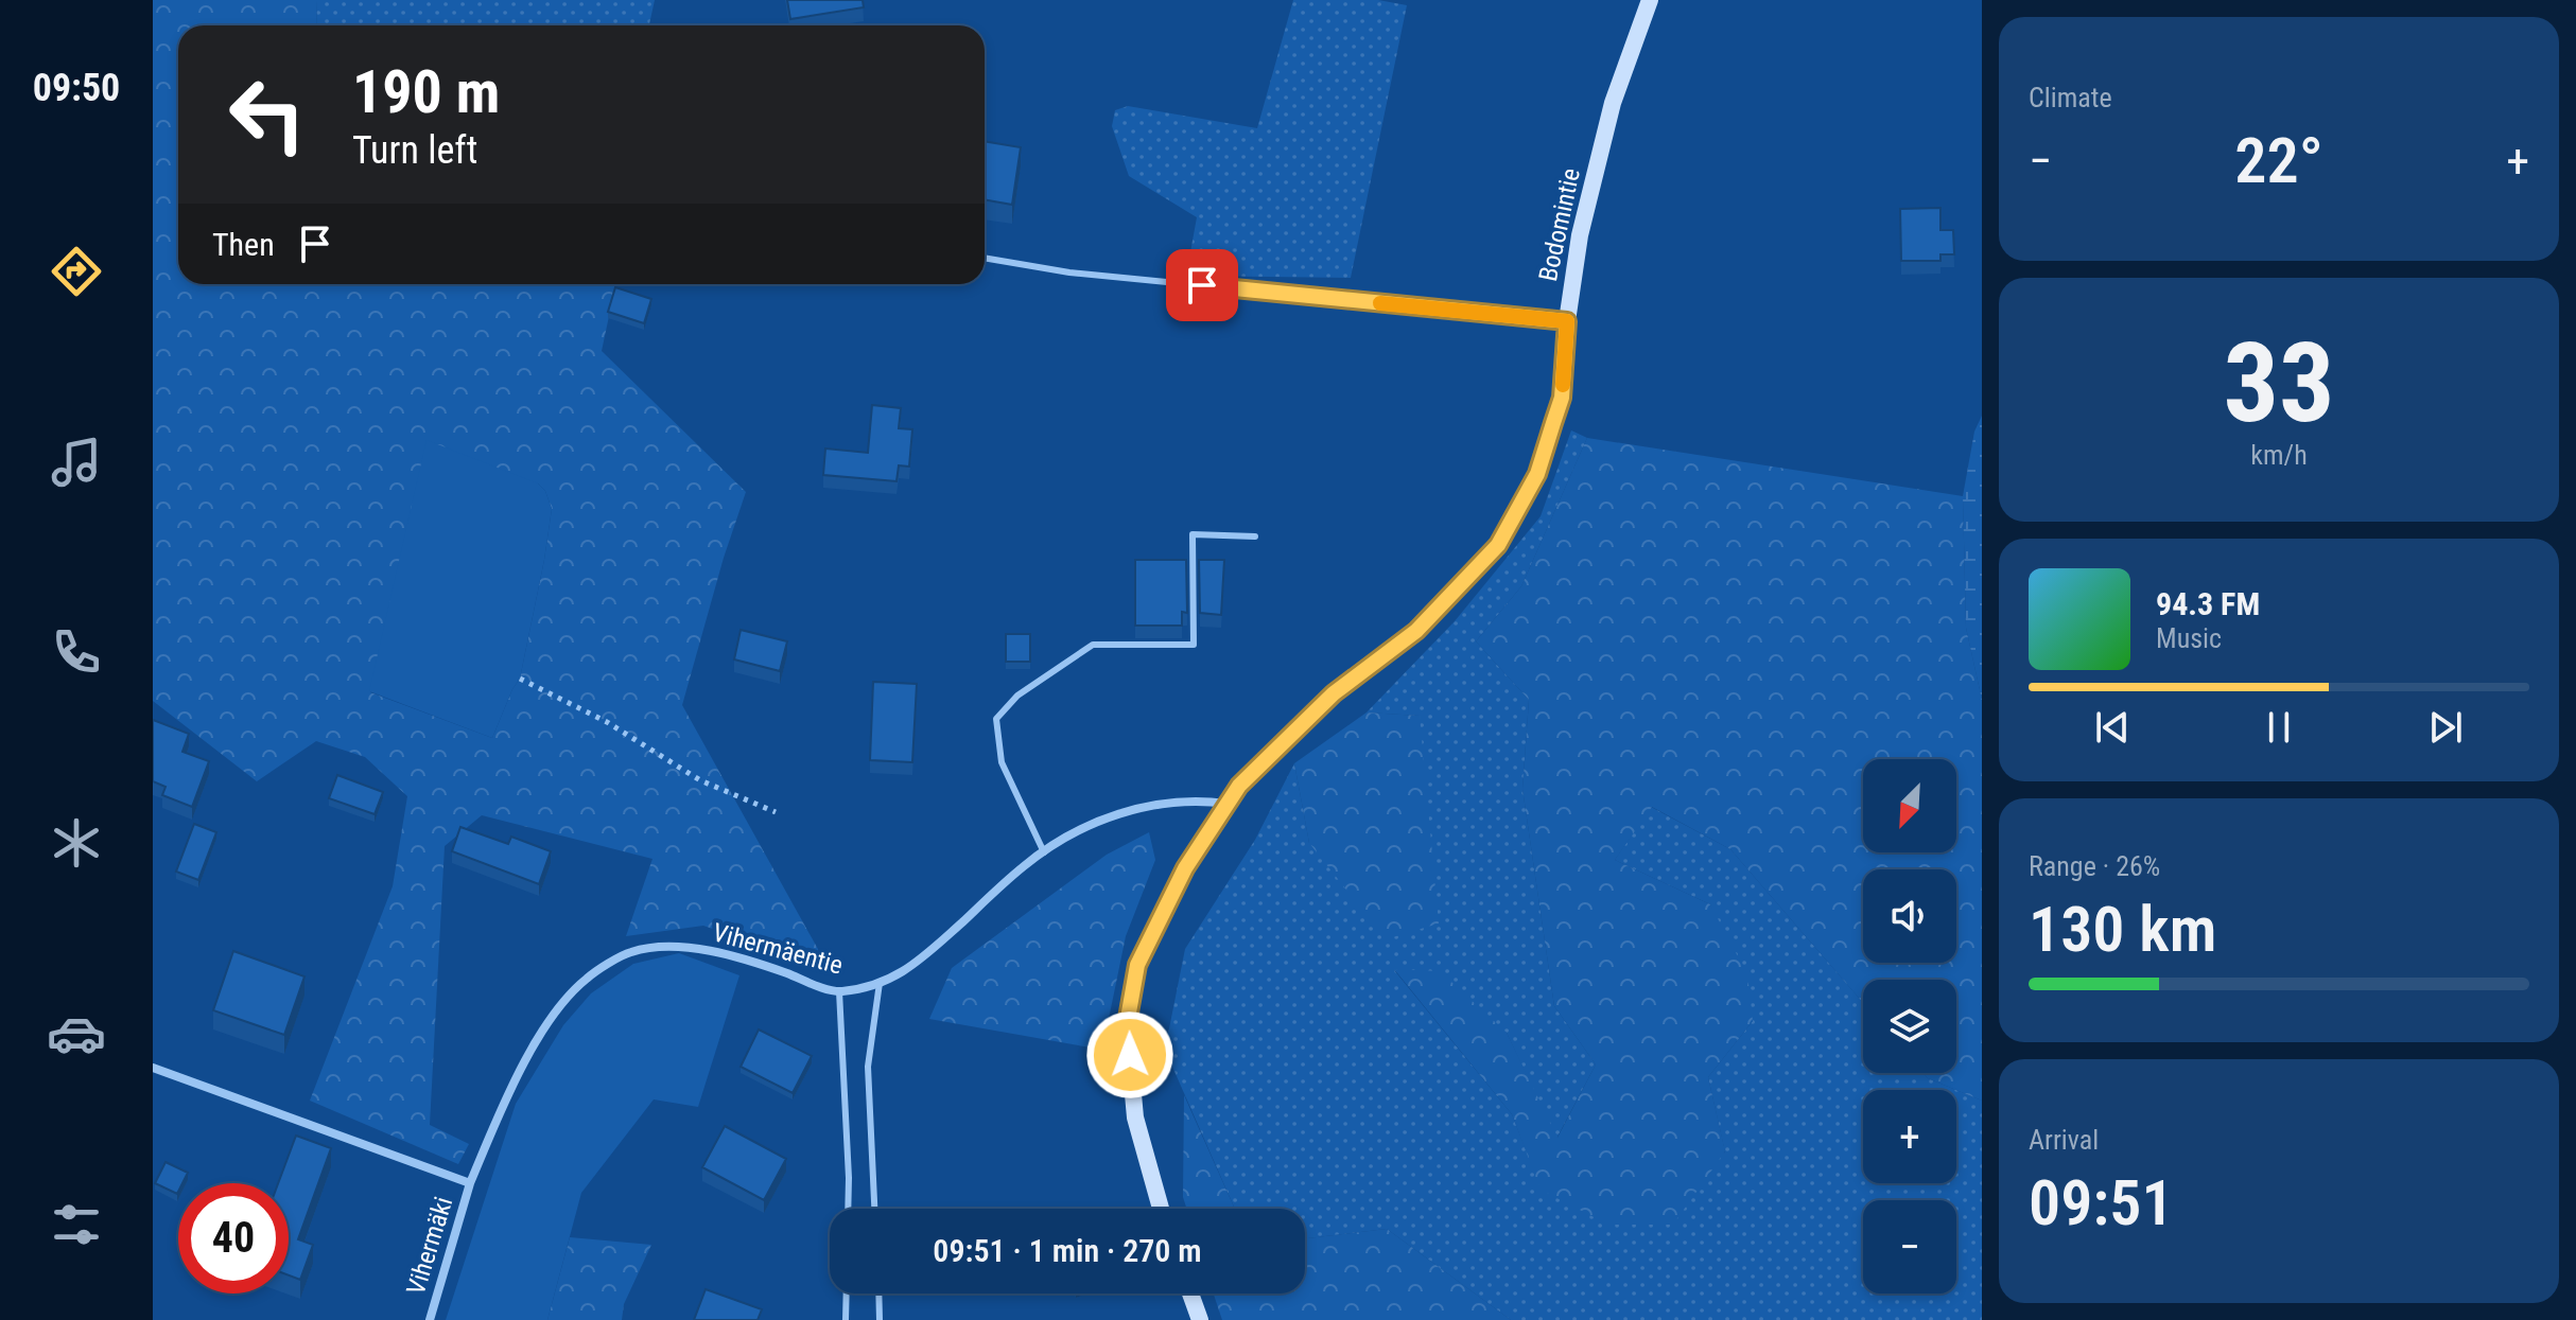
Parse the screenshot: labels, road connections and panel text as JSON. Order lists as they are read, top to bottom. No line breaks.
{"streets":{"street":["Bodomintie","Vihermäentie","Vihermäki"]},"crossings":[["Bodomintie","Vihermäentie"],["Vihermäentie","Vihermäki"]],"north":"bottom left","page":{"tabs":"09:50","tile":["Climate",["33","km/h"],["Range · 26%","130 km"],["Arrival","09:51"]],"turn":["190 m","Turn left"],"heat":["−","22°","+"],"then":"Then","song":["94.3 FM","Music"],"map_buttons":["+","−"],"limit":"40","trip":"09:51 · 1 min · 270 m"}}
